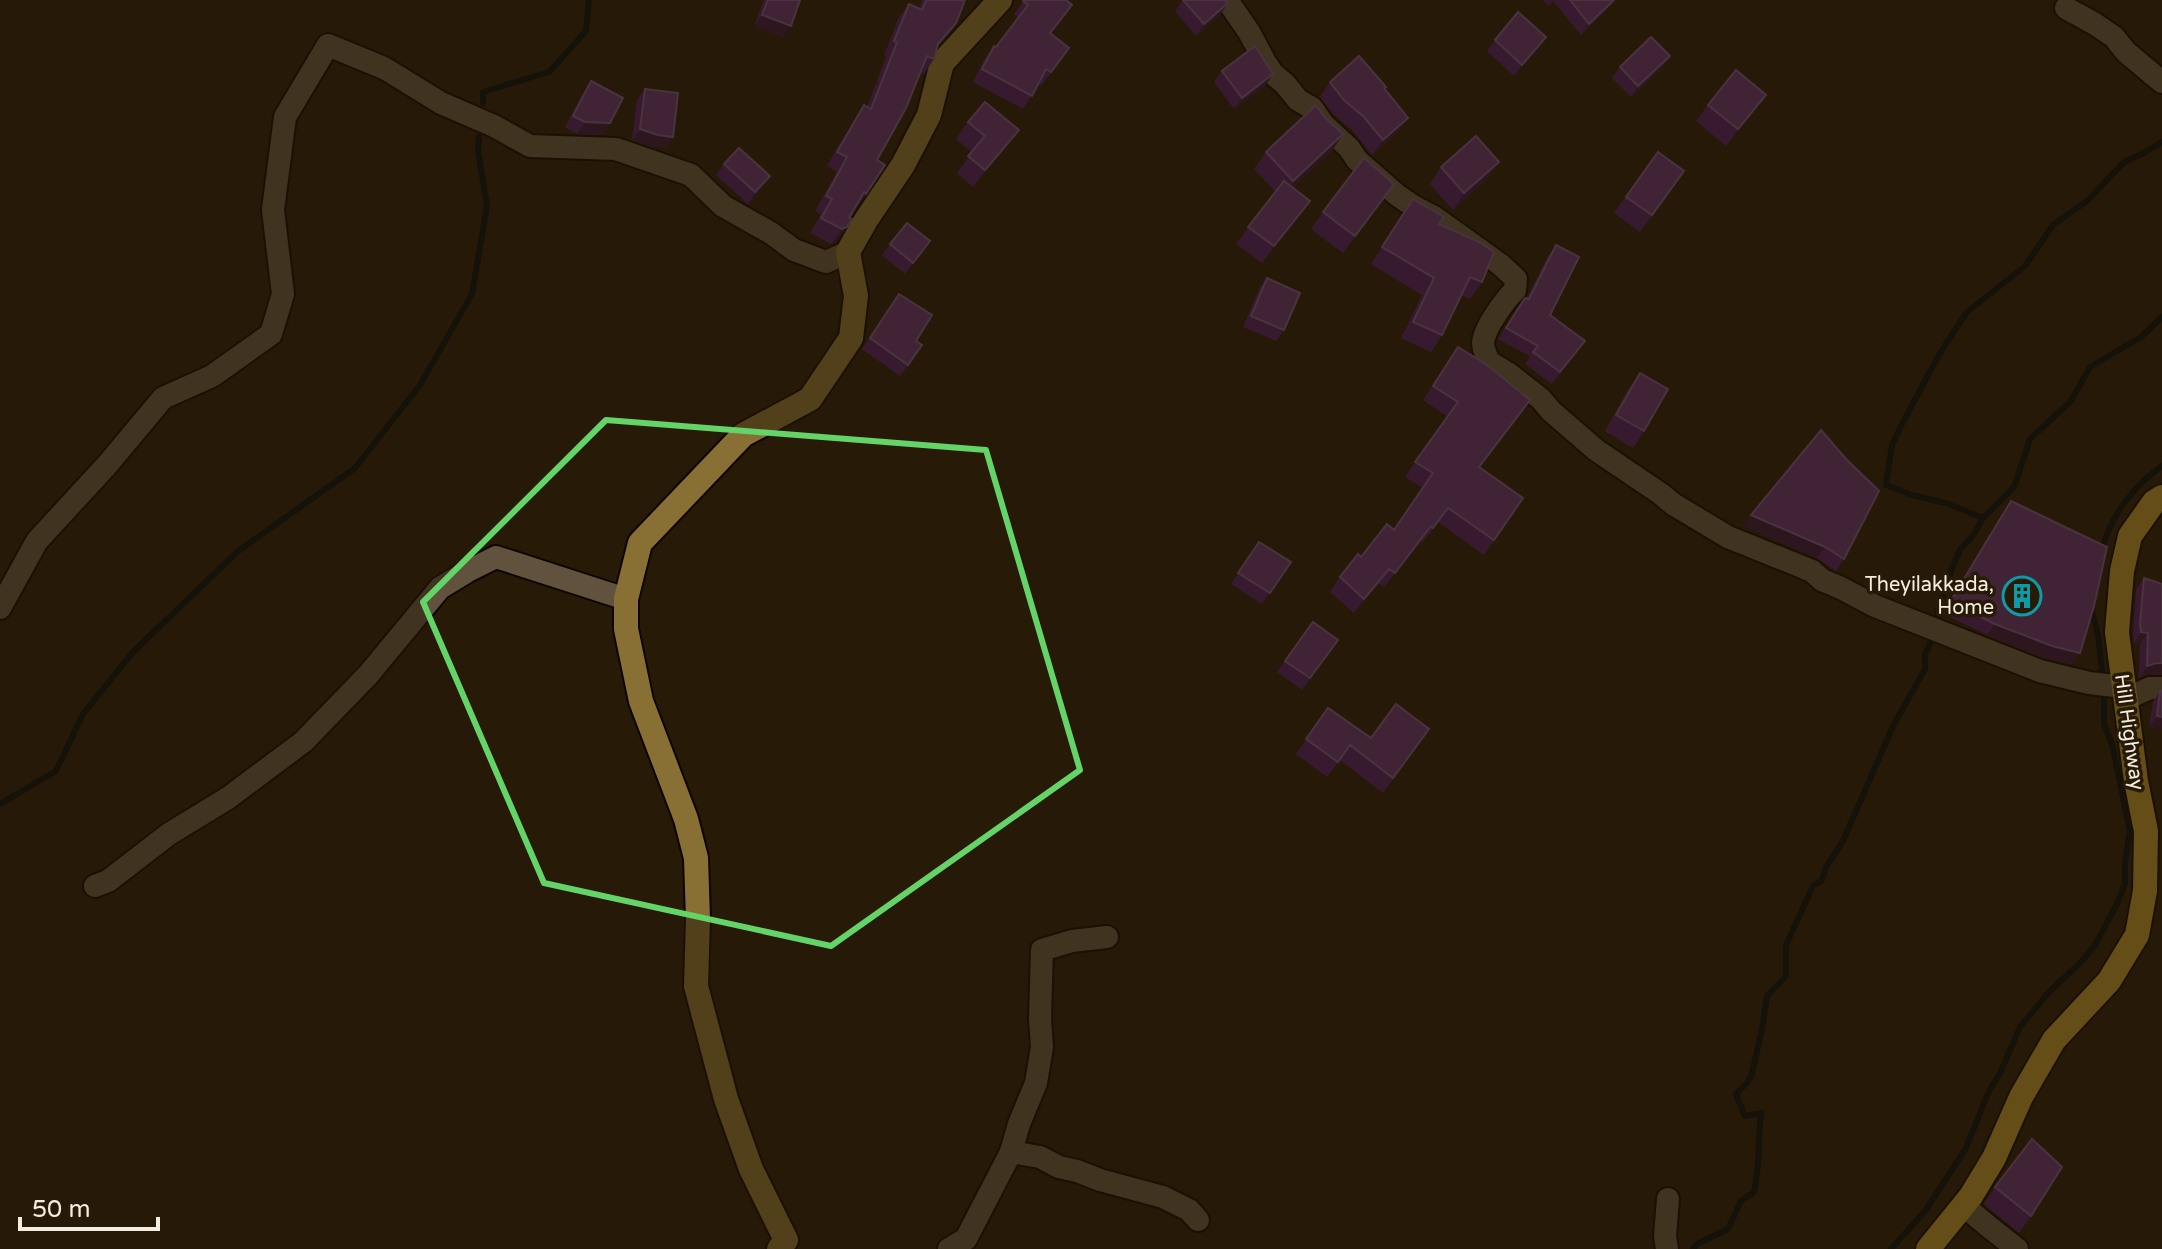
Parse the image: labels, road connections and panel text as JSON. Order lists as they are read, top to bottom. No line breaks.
{"streets":{"main road":["Hill Highway"]},"places":{"building":["Theyilakkada, Home"]},"scale_bar":"50 m"}
